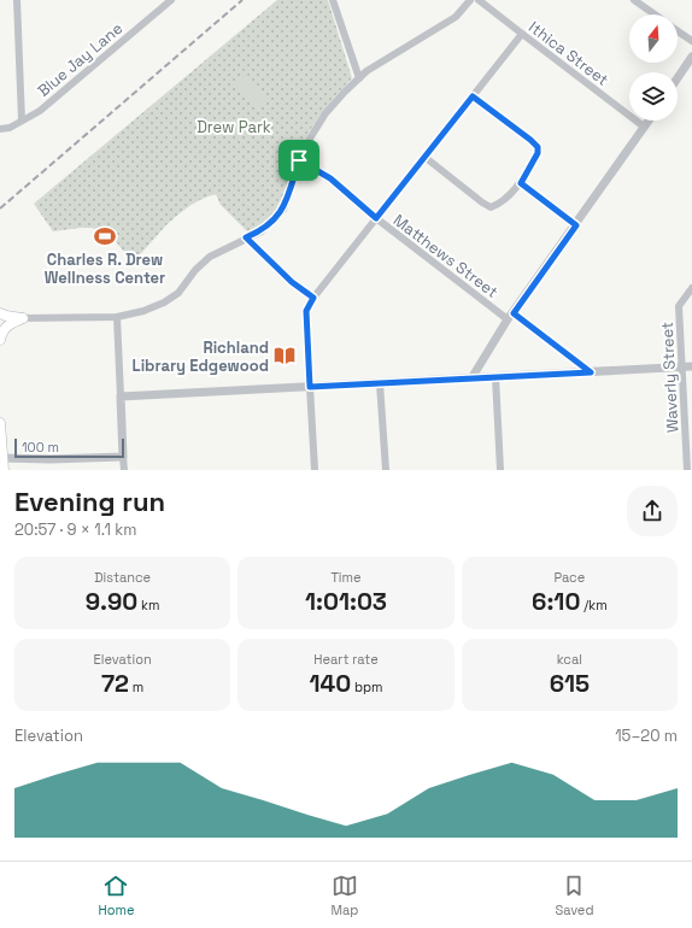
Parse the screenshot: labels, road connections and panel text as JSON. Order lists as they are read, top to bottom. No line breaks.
{"streets":{"street":["Ithica Street","Blue Jay Lane","Matthews Street","Waverly Street"]},"parks":["Drew Park"],"places":{"sports":["Charles R. Drew Wellness Center"],"library":["Richland Library Edgewood"]},"scale_bar":"100 m","north":"top","page":{"scale":"100 m","heading":["Evening run","20:57 · 9 × 1.1 km"],"stats":[["Distance","9.90 km"],["Time","1:01:03"],["Pace","6:10 /km"],["Elevation","72 m"],["Heart rate","140 bpm"],["kcal","615"]],"chart":["Elevation","15–20 m"],"tabs":["Home","Map","Saved"]}}
